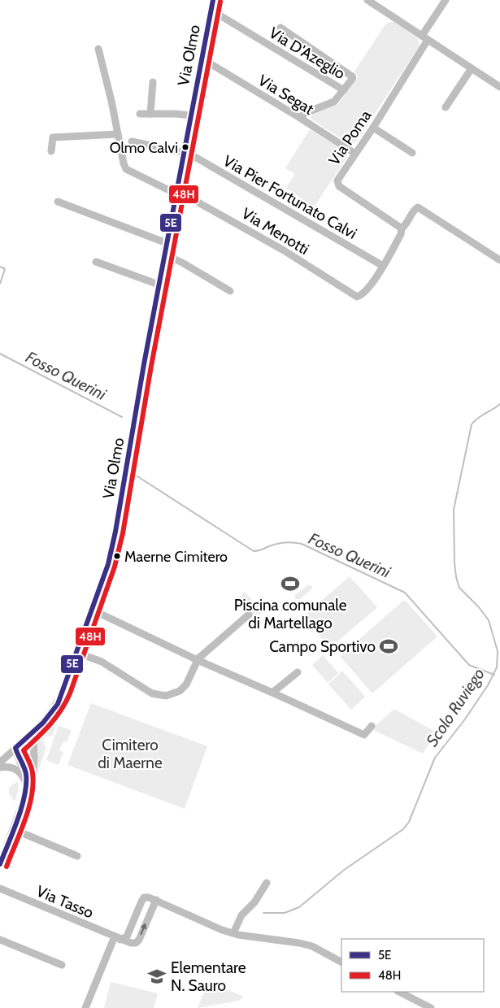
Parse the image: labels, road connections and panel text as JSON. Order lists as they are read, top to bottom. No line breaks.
{"streets":{"street":["Via D'Azeglio","Via Olmo","Via Segat","Via Poma","Via Pier Fortunato Calvi","Via Menotti","Via Tasso"]},"crossings":[["Via D'Azeglio","Via Olmo"],["Via D'Azeglio","Via Segat"],["Via Olmo","Via Segat"],["Via Olmo","Via Pier Fortunato Calvi"],["Via Olmo","Via Menotti"],["Via Segat","Via Poma"],["Via Pier Fortunato Calvi","Via Menotti"]],"water":["Fosso Querini","Scolo Ruviego"],"parks":["Cimitero di Maerne"],"places":{"other":["Olmo Calvi","Maerne Cimitero"],"sports":["Piscina comunale di Martellago","Campo Sportivo"],"school or university":["Elementare N. Sauro"]},"lines":["transit line 5E","transit line 48H"],"legend":["5E","48H"]}
